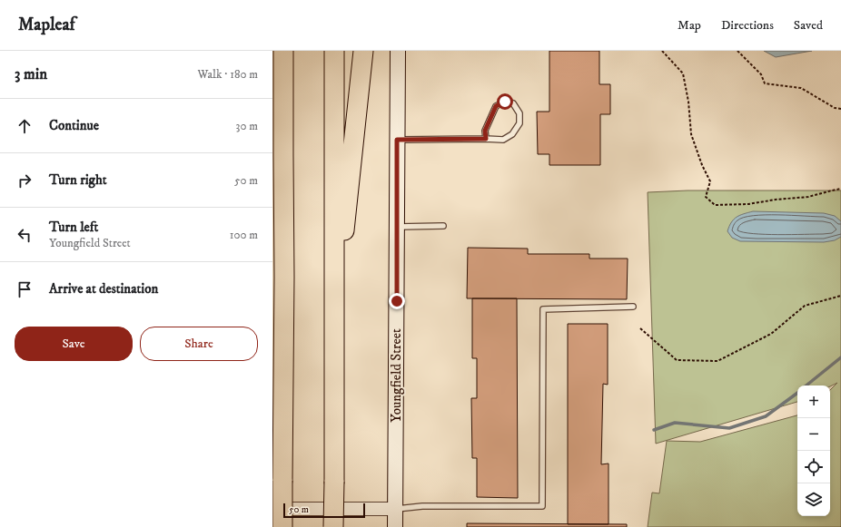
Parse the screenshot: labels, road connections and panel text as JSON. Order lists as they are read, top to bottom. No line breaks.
{"streets":{"main road":["Youngfield Street"]},"scale_bar":"50 m","page":{"header":"Mapleaf","nav":["Map","Directions","Saved"],"heading":["3 min","Walk · 180 m"],"list":[["Continue","30 m"],["Turn right","50 m"],["Turn left","Youngfield Street","100 m"],"Arrive at destination"],"buttons":["Save","Share"],"map_buttons":["+","−"],"scale":"50 m"}}
